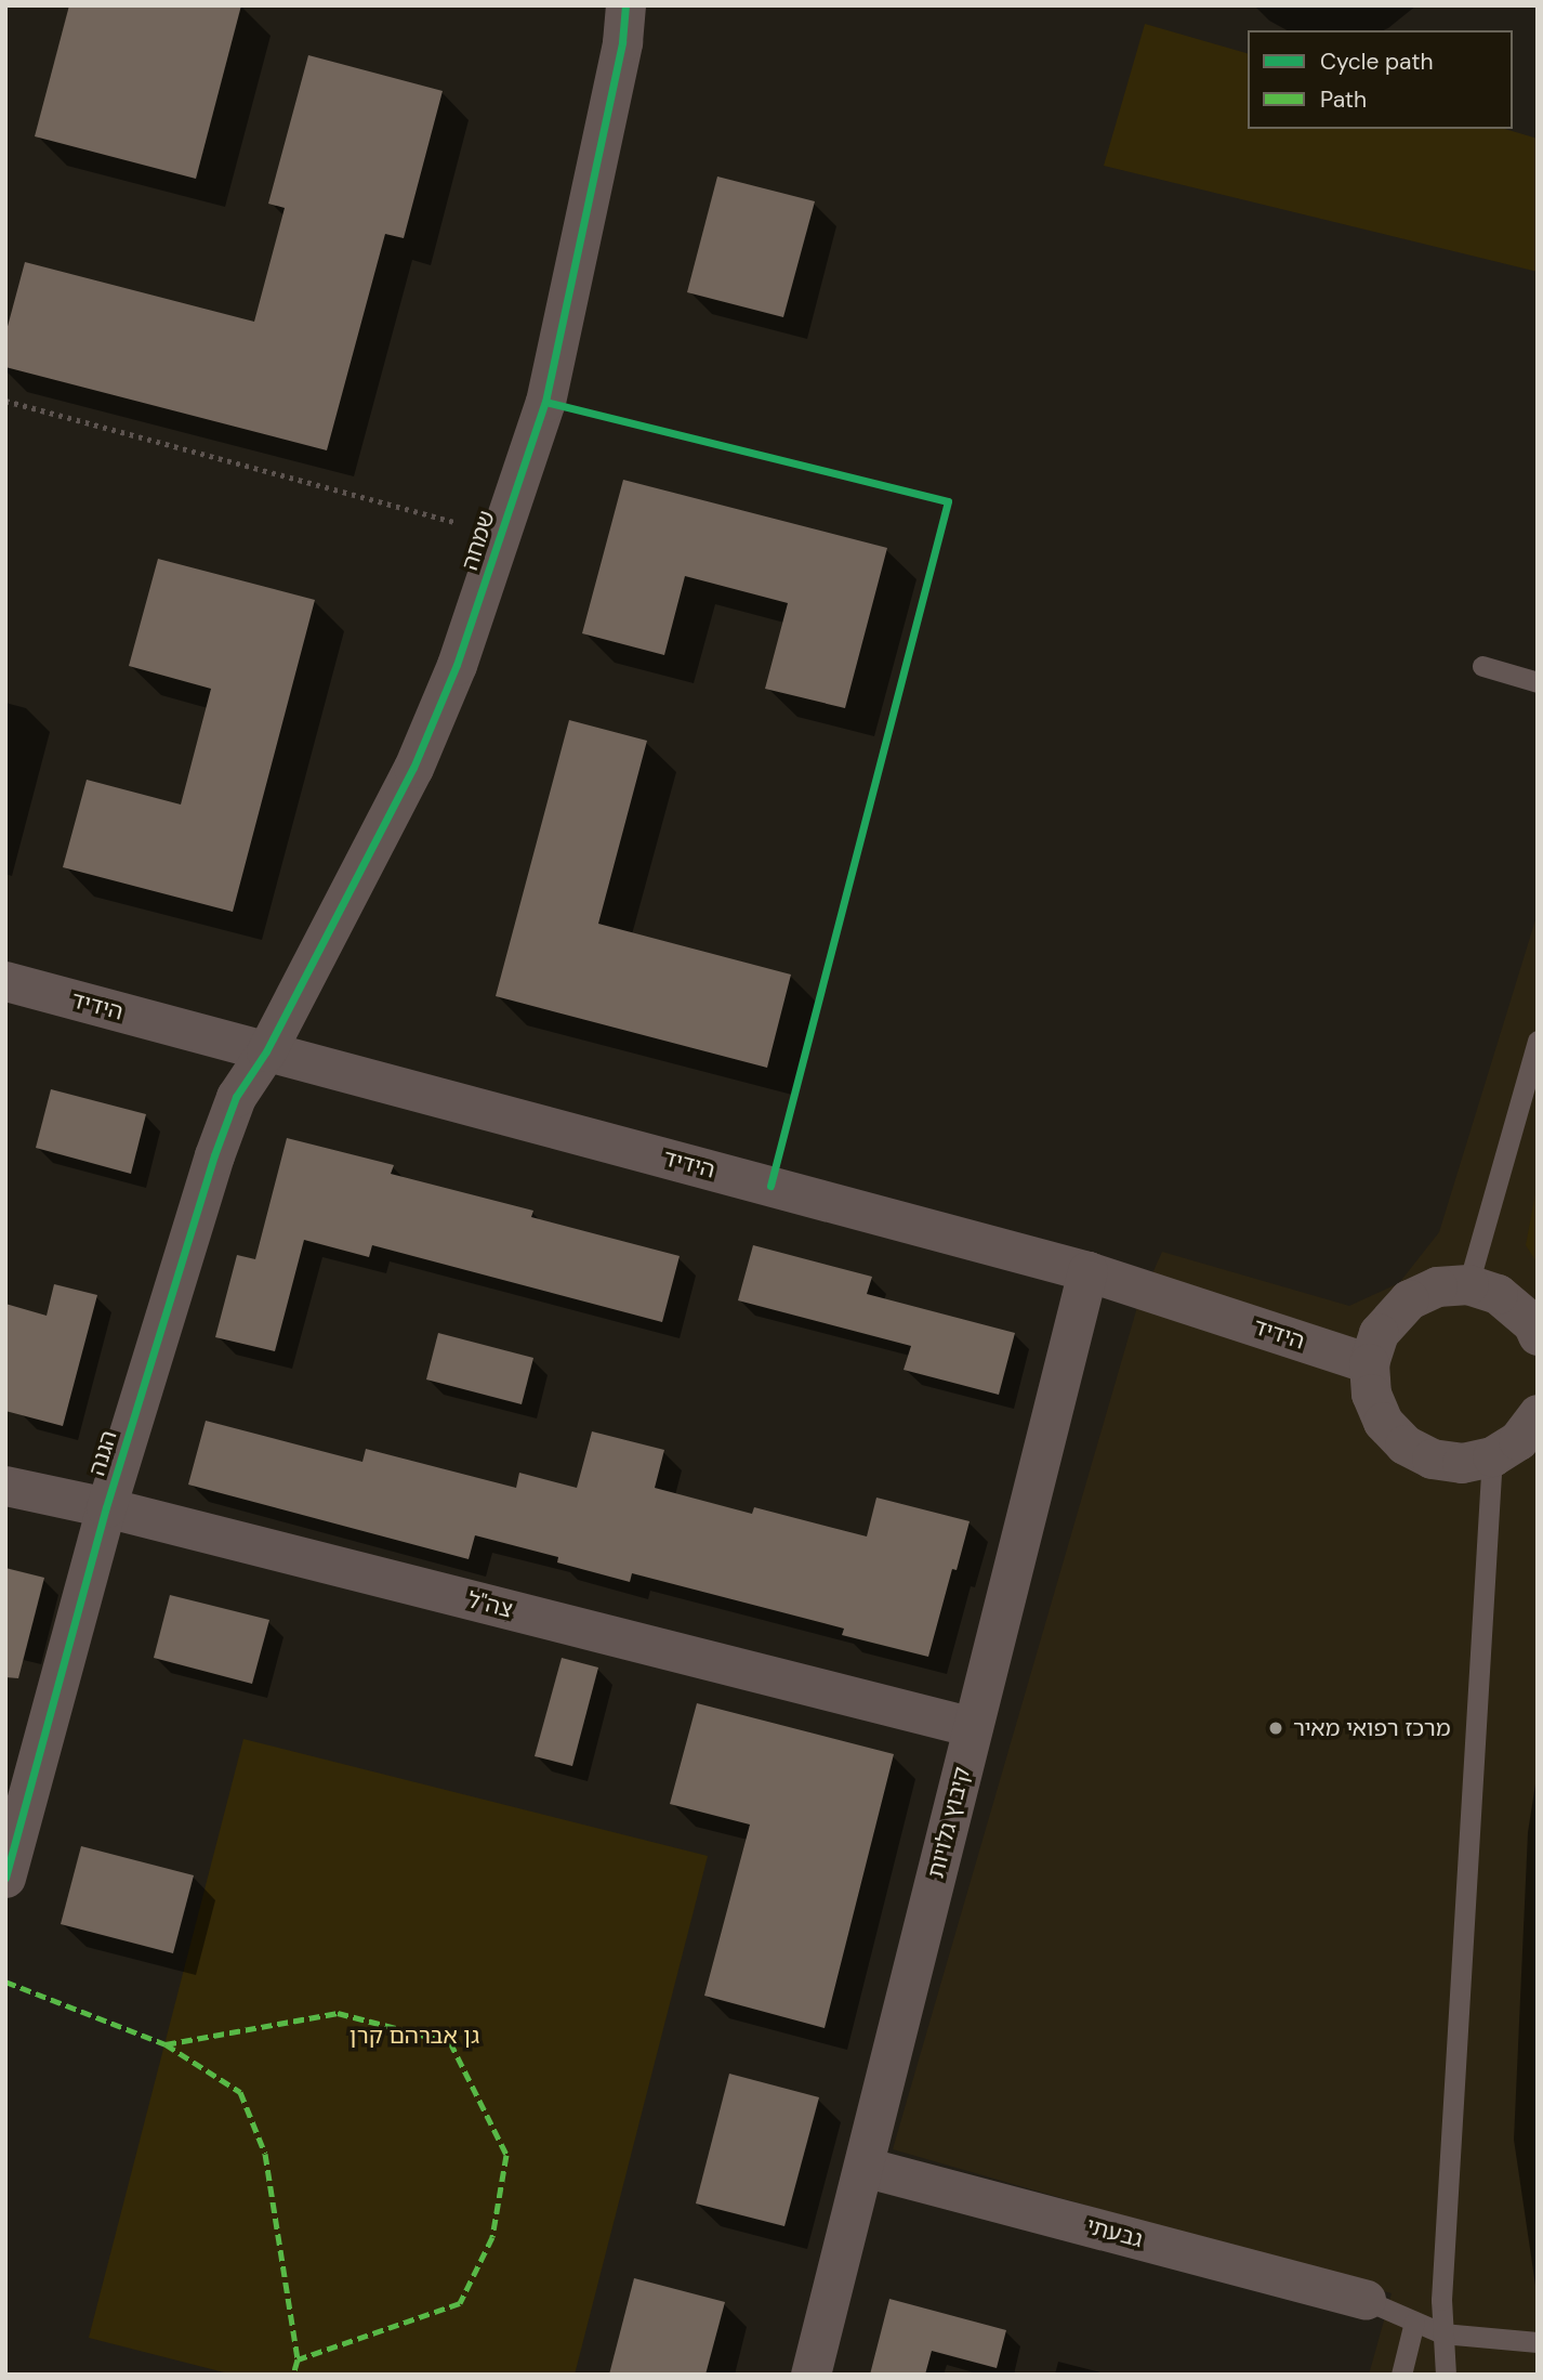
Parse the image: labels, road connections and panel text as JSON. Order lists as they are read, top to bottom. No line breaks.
{"streets":{"street":["שמחה","הידיד","הגנה","צה\"ל","קיבוץ גלויות","גבעתי"]},"crossings":[["שמחה","הידיד"],["שמחה","הגנה"],["הידיד","הגנה"],["הידיד","קיבוץ גלויות"],["הגנה","צה\"ל"],["צה\"ל","קיבוץ גלויות"],["קיבוץ גלויות","גבעתי"]],"parks":["גן אברהם קרן"],"places":["מרכז רפואי מאיר"],"legend":["Cycle path","Path"]}
